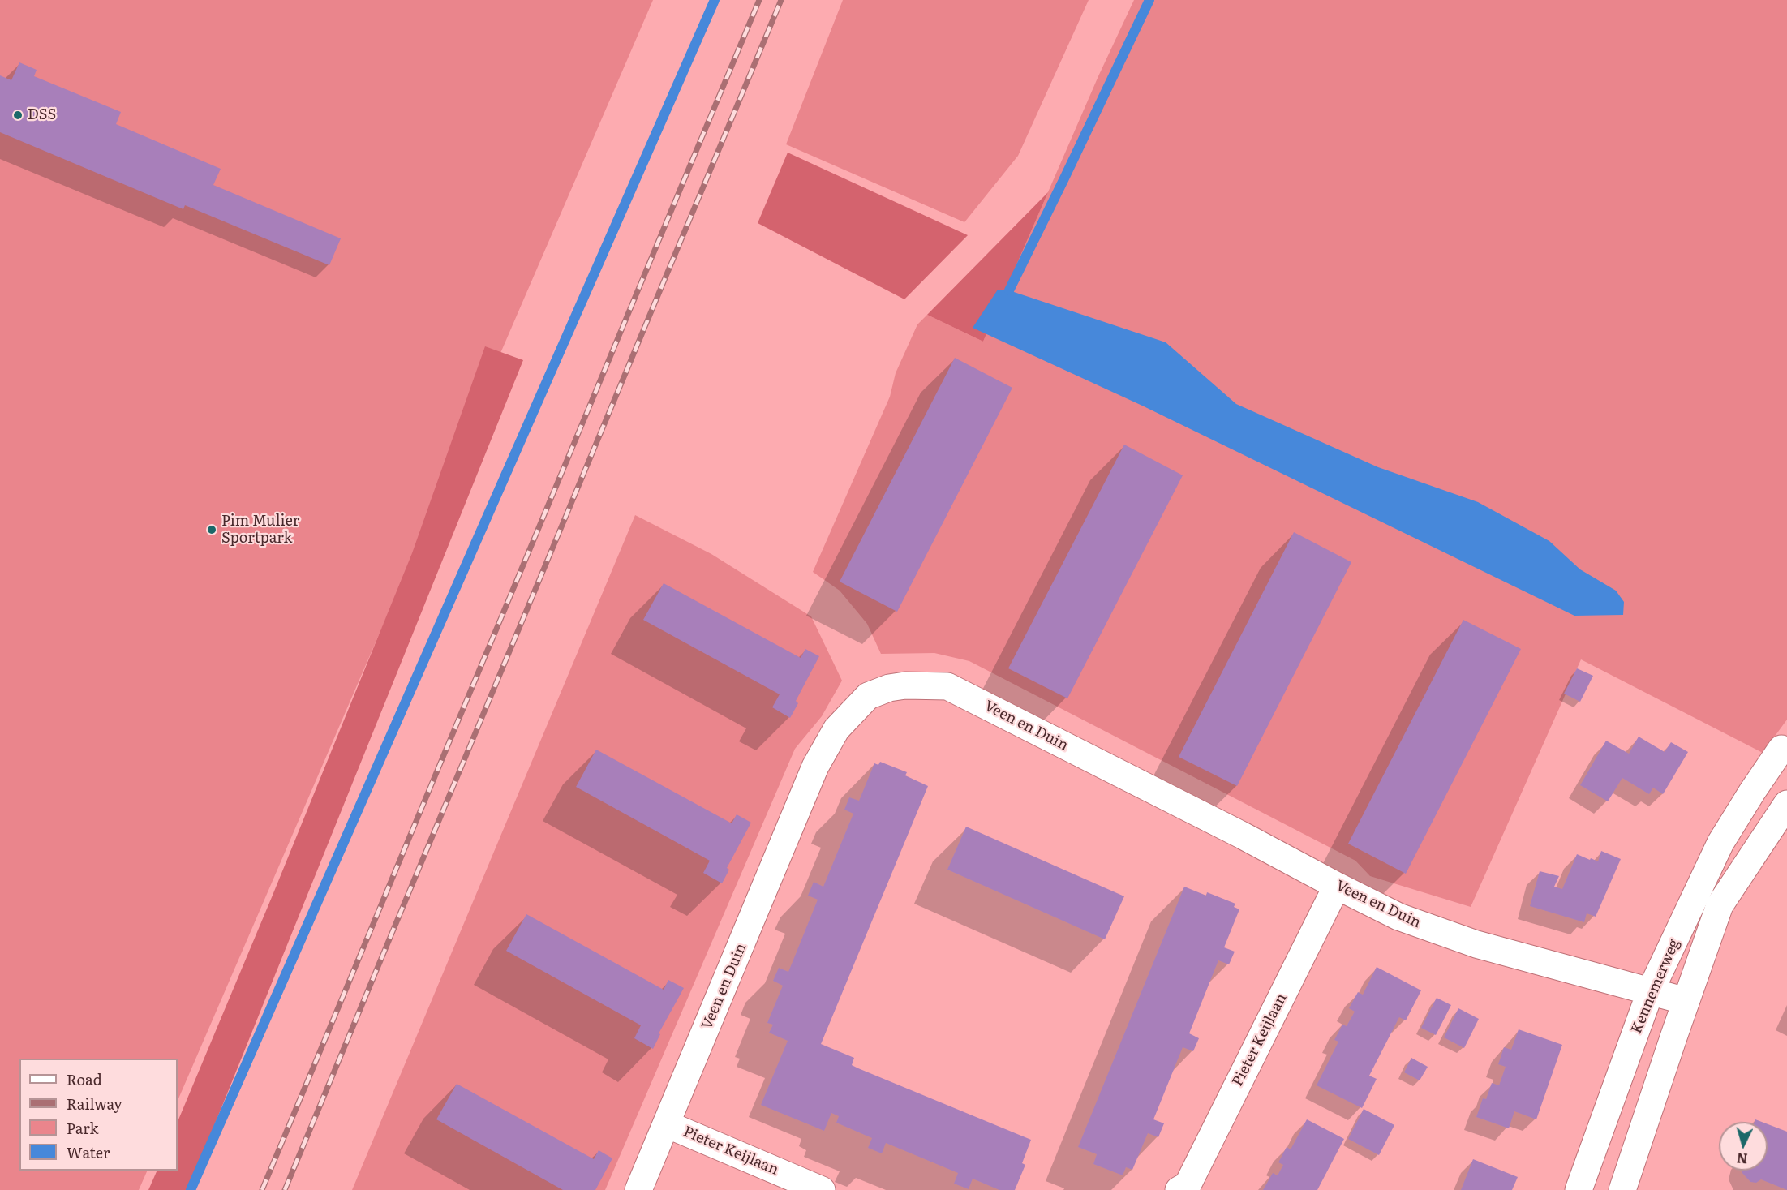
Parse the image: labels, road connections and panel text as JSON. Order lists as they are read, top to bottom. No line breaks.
{"streets":{"street":["Veen en Duin","Kennemerweg","Pieter Keijlaan"]},"crossings":[["Veen en Duin","Kennemerweg"],["Veen en Duin","Pieter Keijlaan"]],"places":["DSS","Pim Mulier Sportpark"],"legend":["Road","Railway","Park","Water"],"north":"bottom"}
